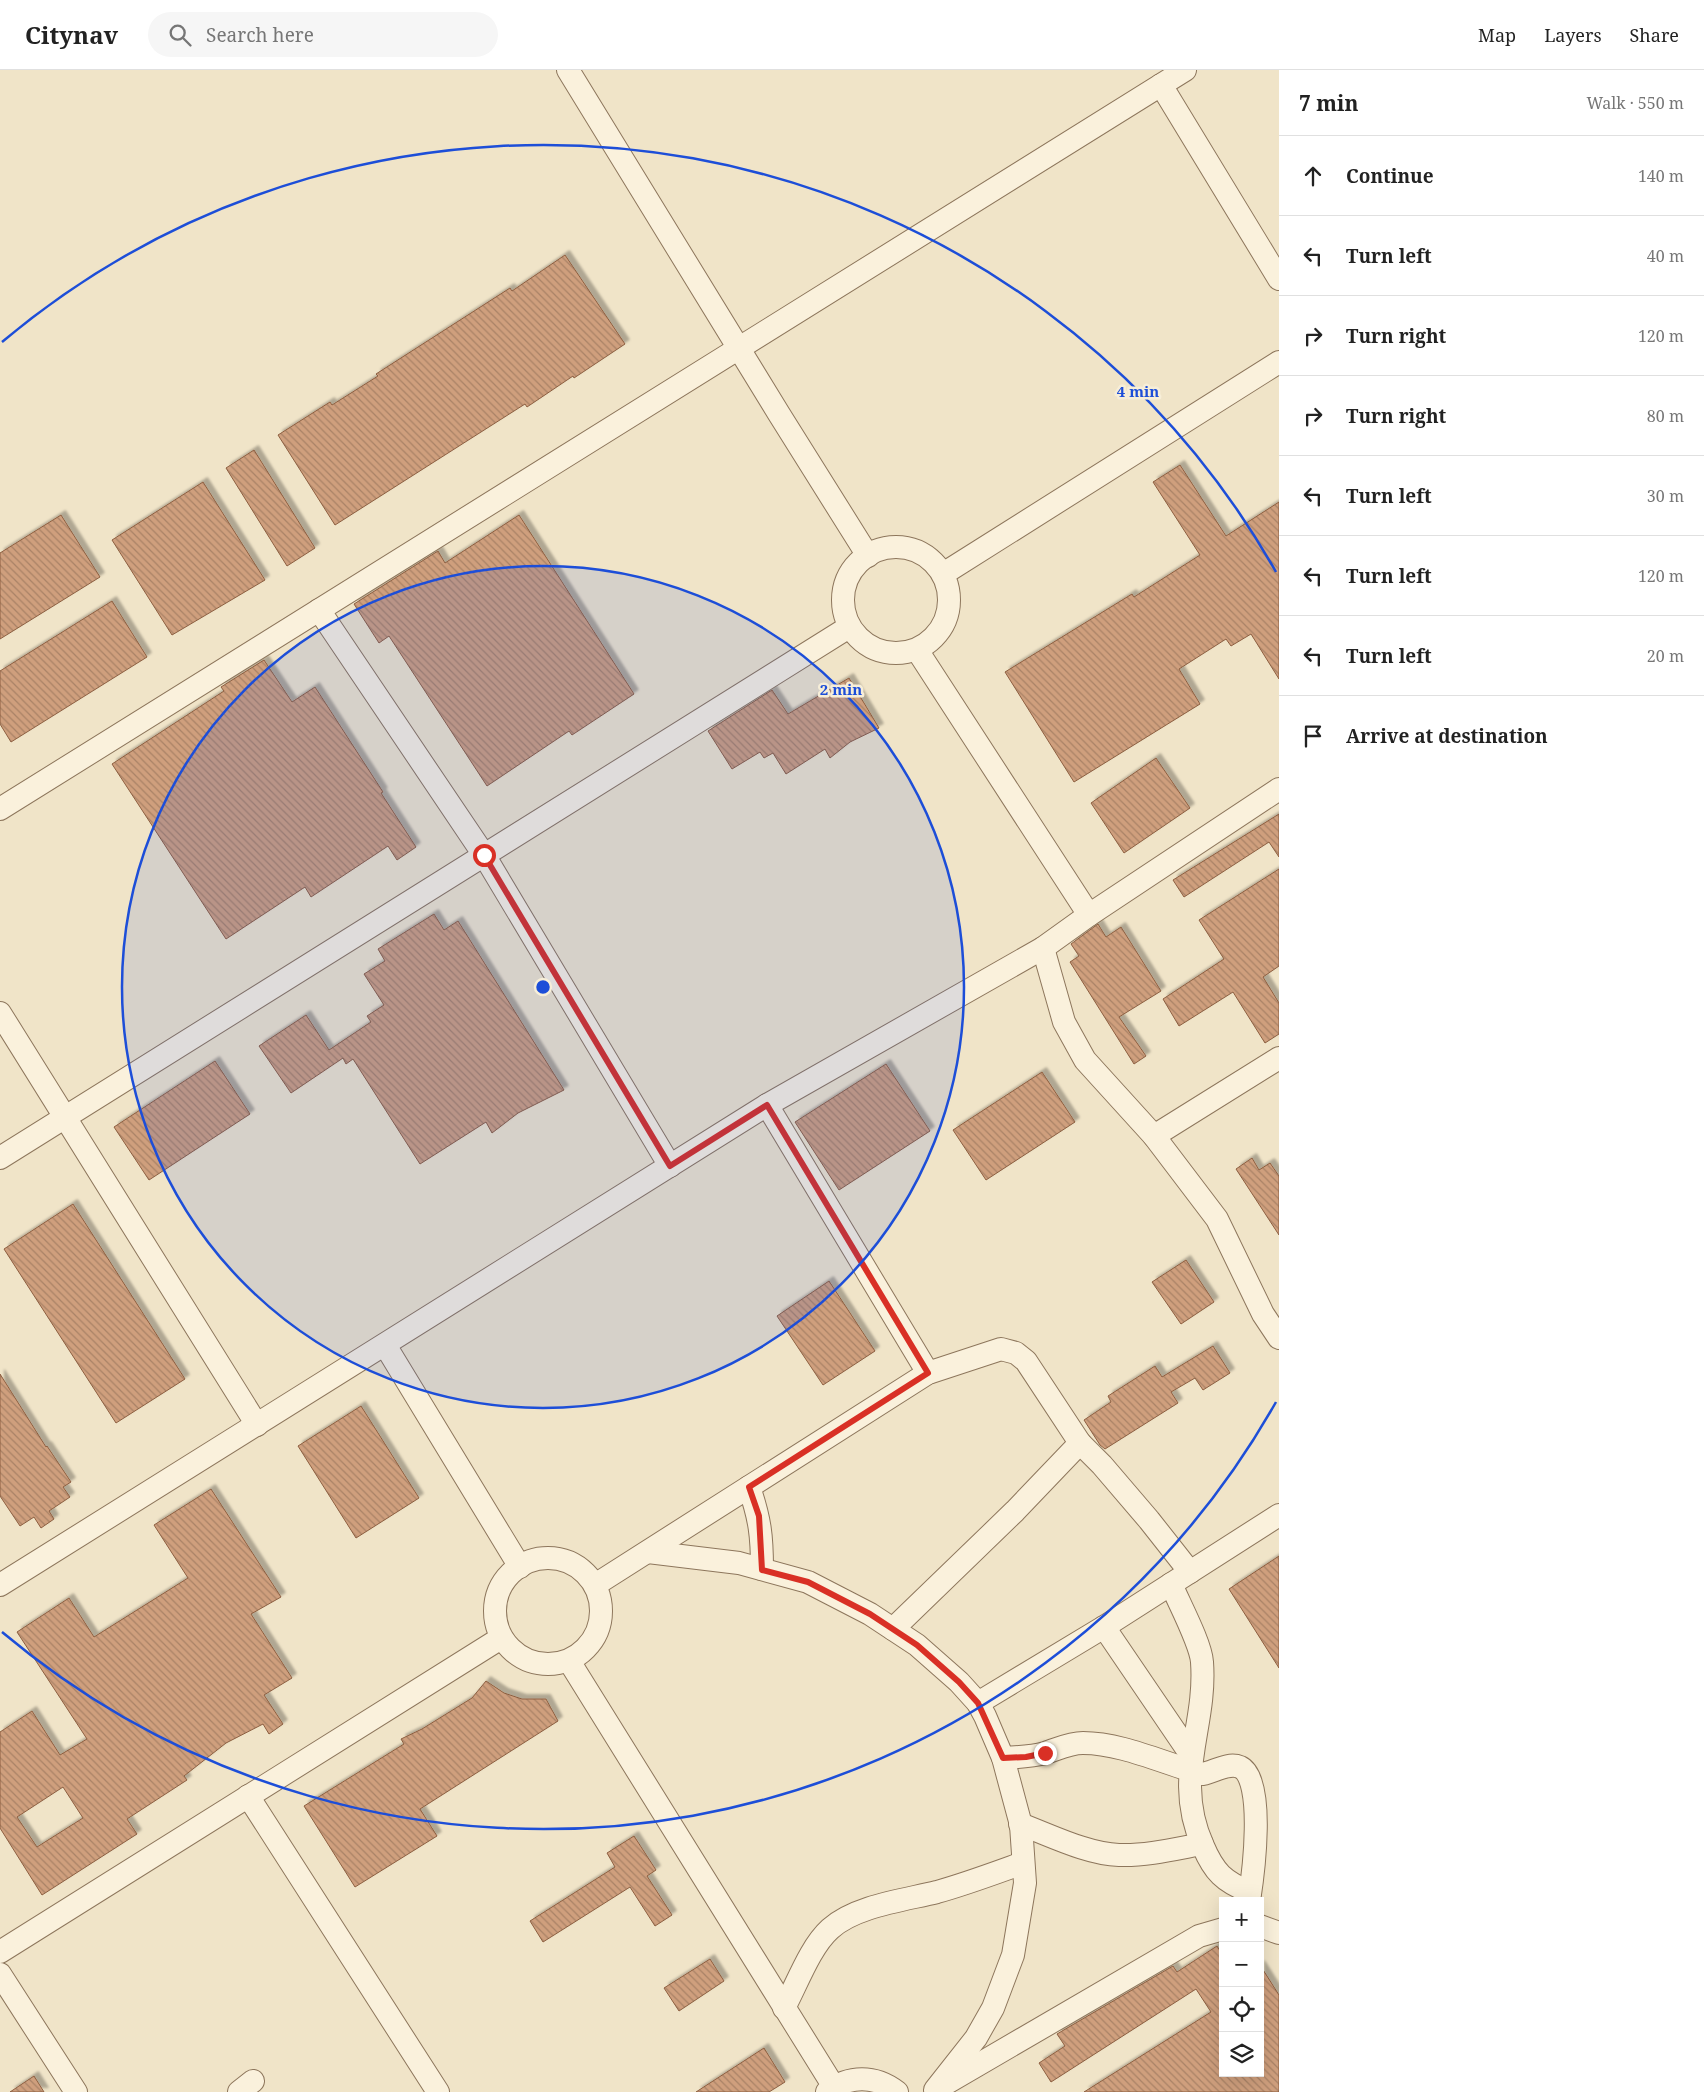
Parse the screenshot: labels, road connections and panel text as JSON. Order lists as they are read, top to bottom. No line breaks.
{"page":{"header":"Citynav","search":"Search here","nav":["Map","Layers","Share"],"heading":["7 min","Walk · 550 m"],"list":[["Continue","140 m"],["Turn left","40 m"],["Turn right","120 m"],["Turn right","80 m"],["Turn left","30 m"],["Turn left","120 m"],["Turn left","20 m"],"Arrive at destination"],"map_buttons":["+","−"]},"rings":["4 min","2 min"]}
